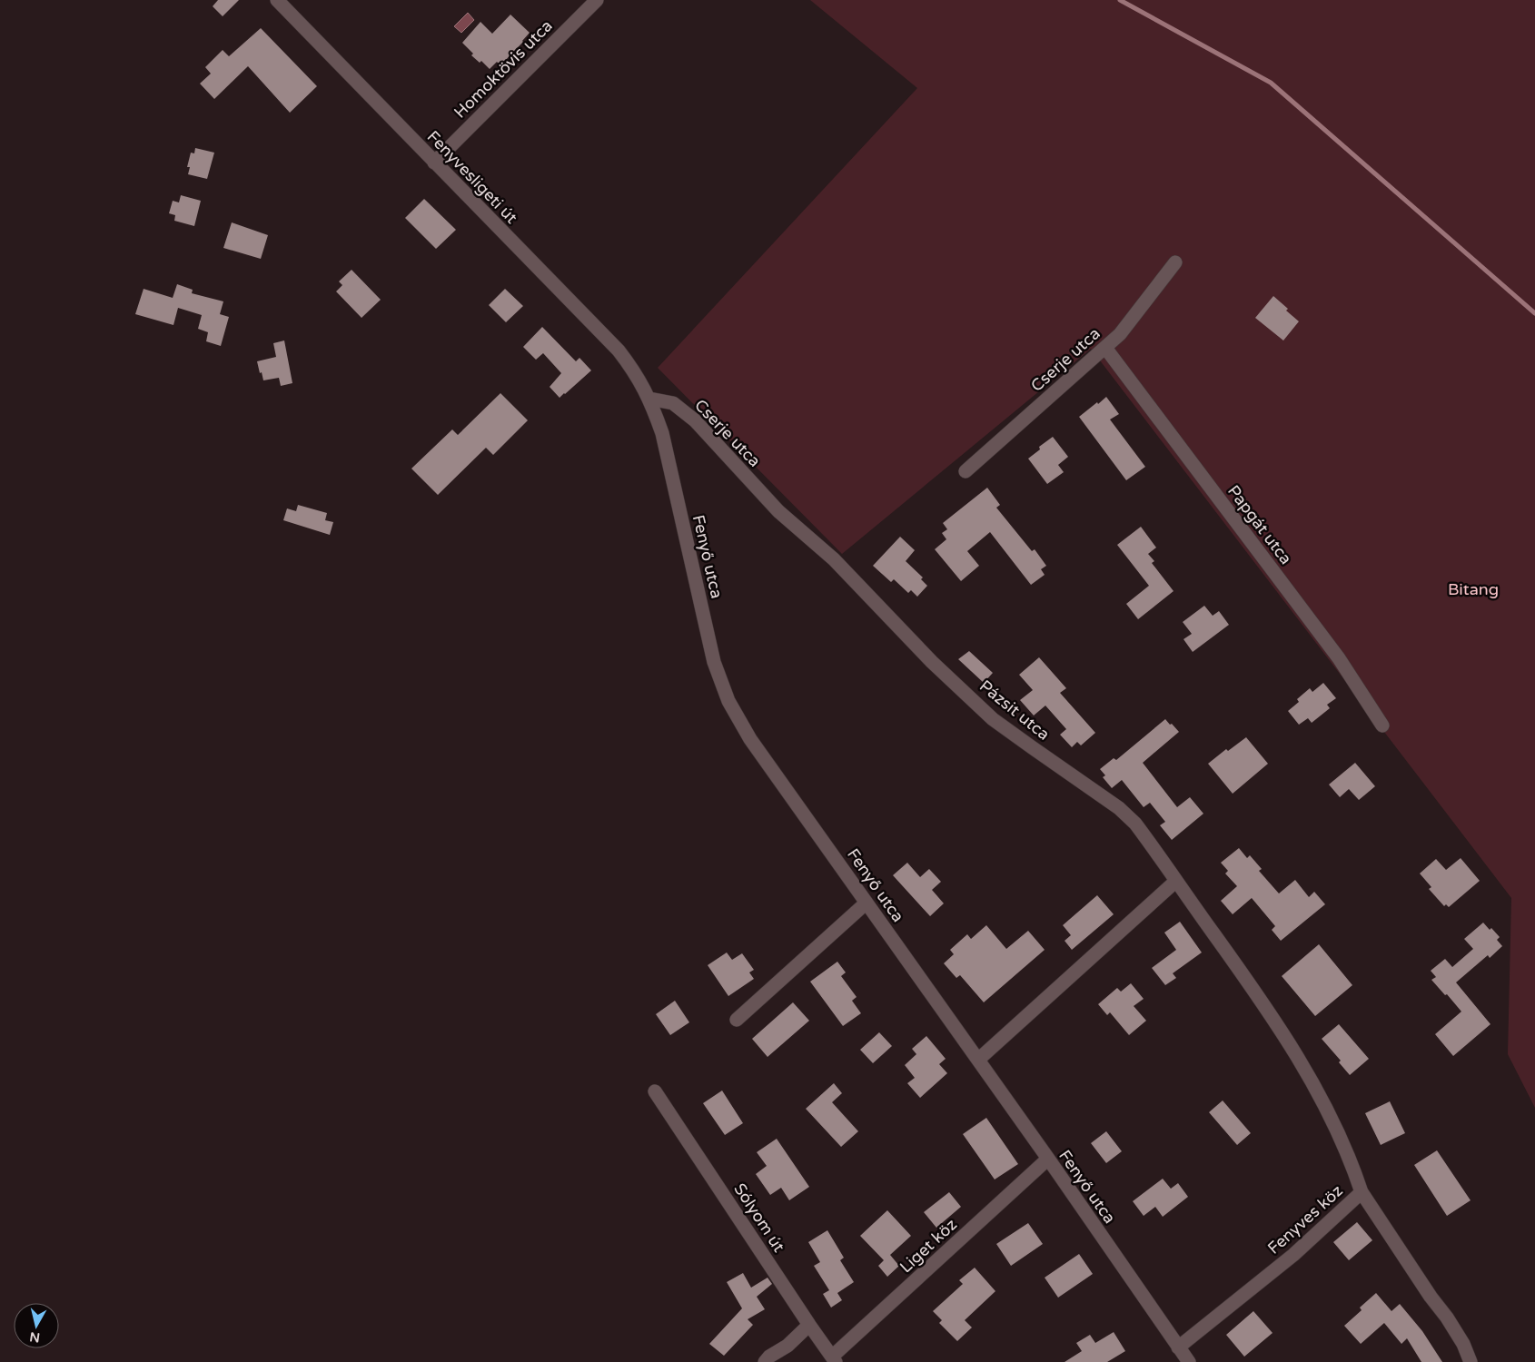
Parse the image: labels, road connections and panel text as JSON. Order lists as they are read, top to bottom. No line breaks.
{"streets":{"street":["Homoktövis utca","Fenyvesligeti út","Cserje utca","Papgát utca","Fenyő utca","Pázsit utca","Sólyom út","Fenyves köz","Liget köz"]},"crossings":[["Homoktövis utca","Fenyvesligeti út"],["Fenyvesligeti út","Fenyő utca"],["Cserje utca","Papgát utca"],["Cserje utca","Fenyő utca"],["Cserje utca","Pázsit utca"],["Fenyő utca","Fenyves köz"],["Fenyő utca","Liget köz"],["Pázsit utca","Fenyves köz"],["Sólyom út","Liget köz"]],"parks":["Bitang"],"north":"bottom"}
